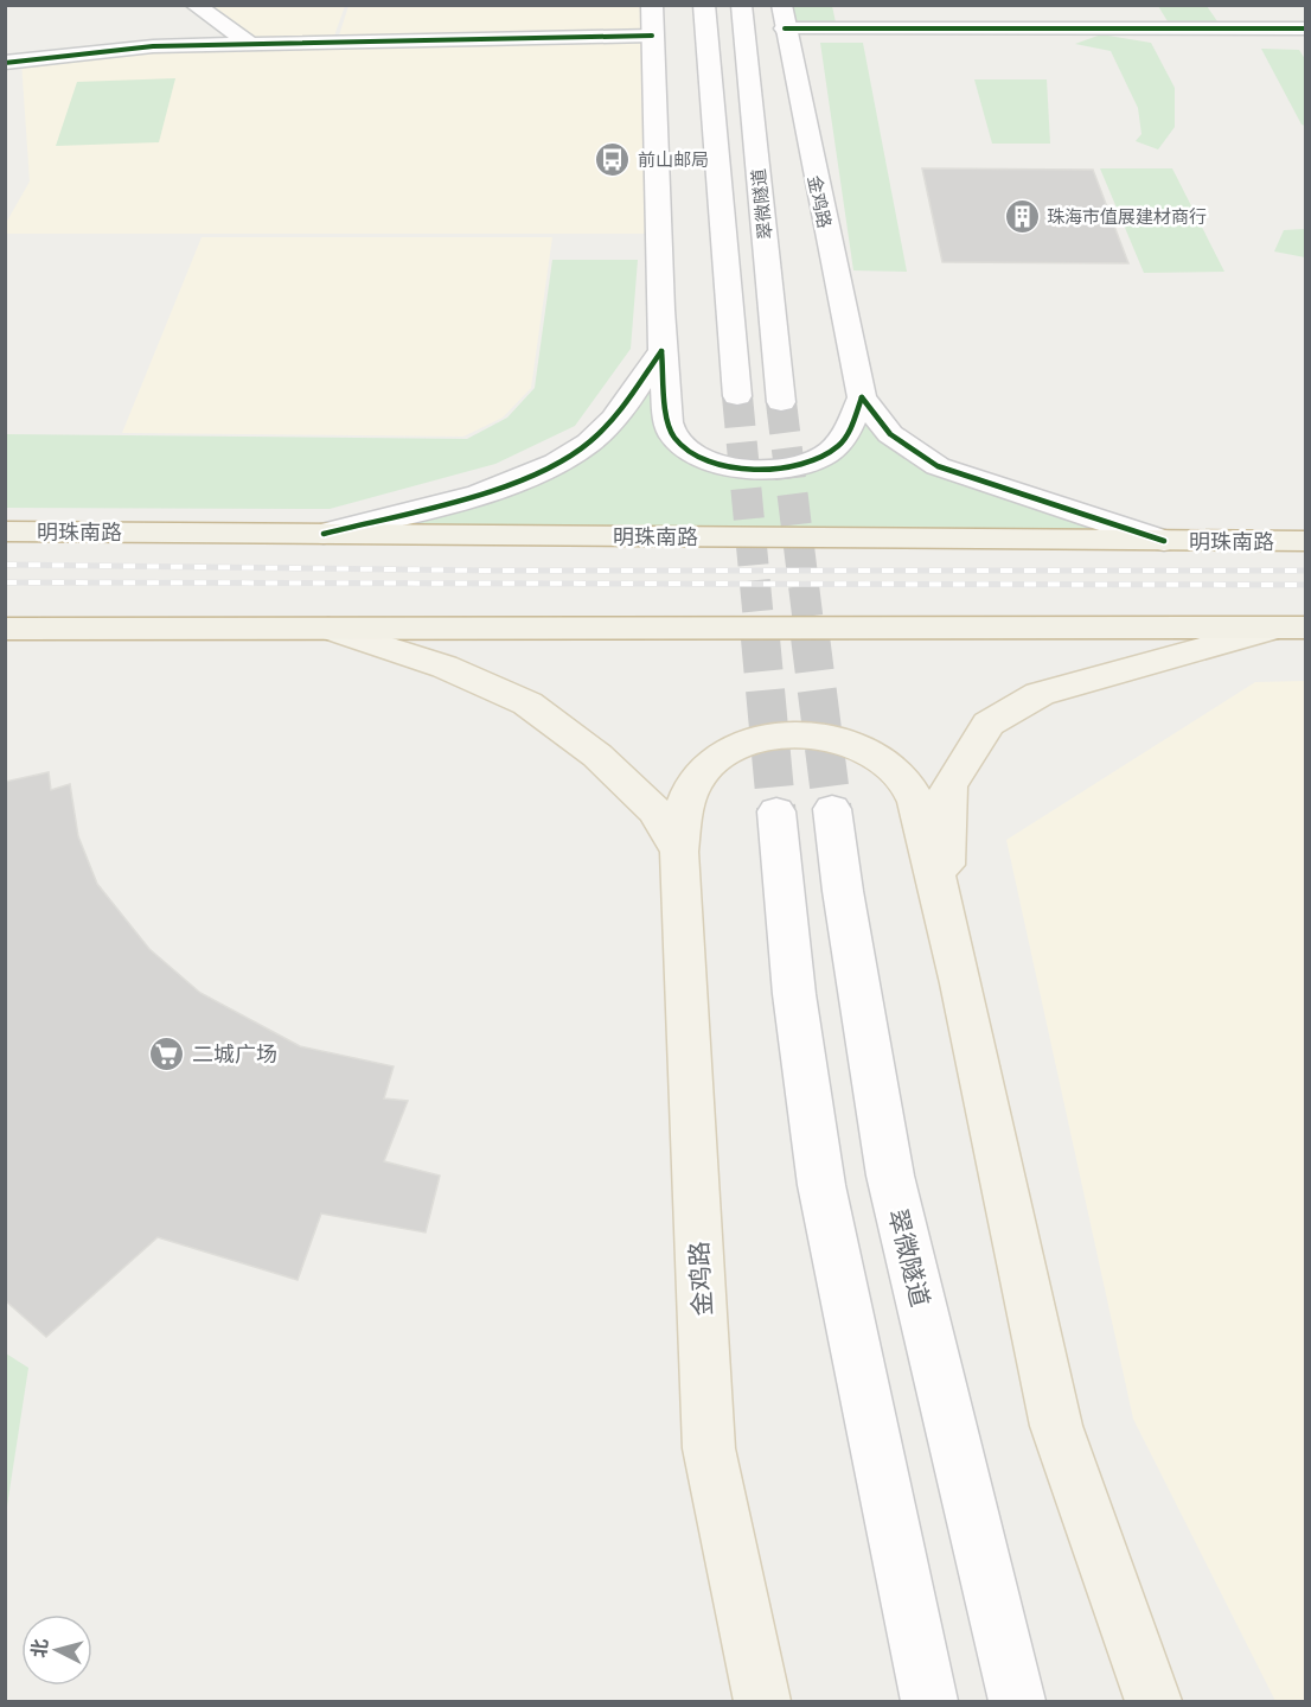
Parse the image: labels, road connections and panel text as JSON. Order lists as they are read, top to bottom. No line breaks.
{"streets":{"highway":["明珠南路"],"main road":["金鸡路","翠微隧道"]},"places":{"bus stop":["前山邮局"],"building":["珠海市值展建材商行"],"supermarket":["二城广场"]},"north":"left"}
